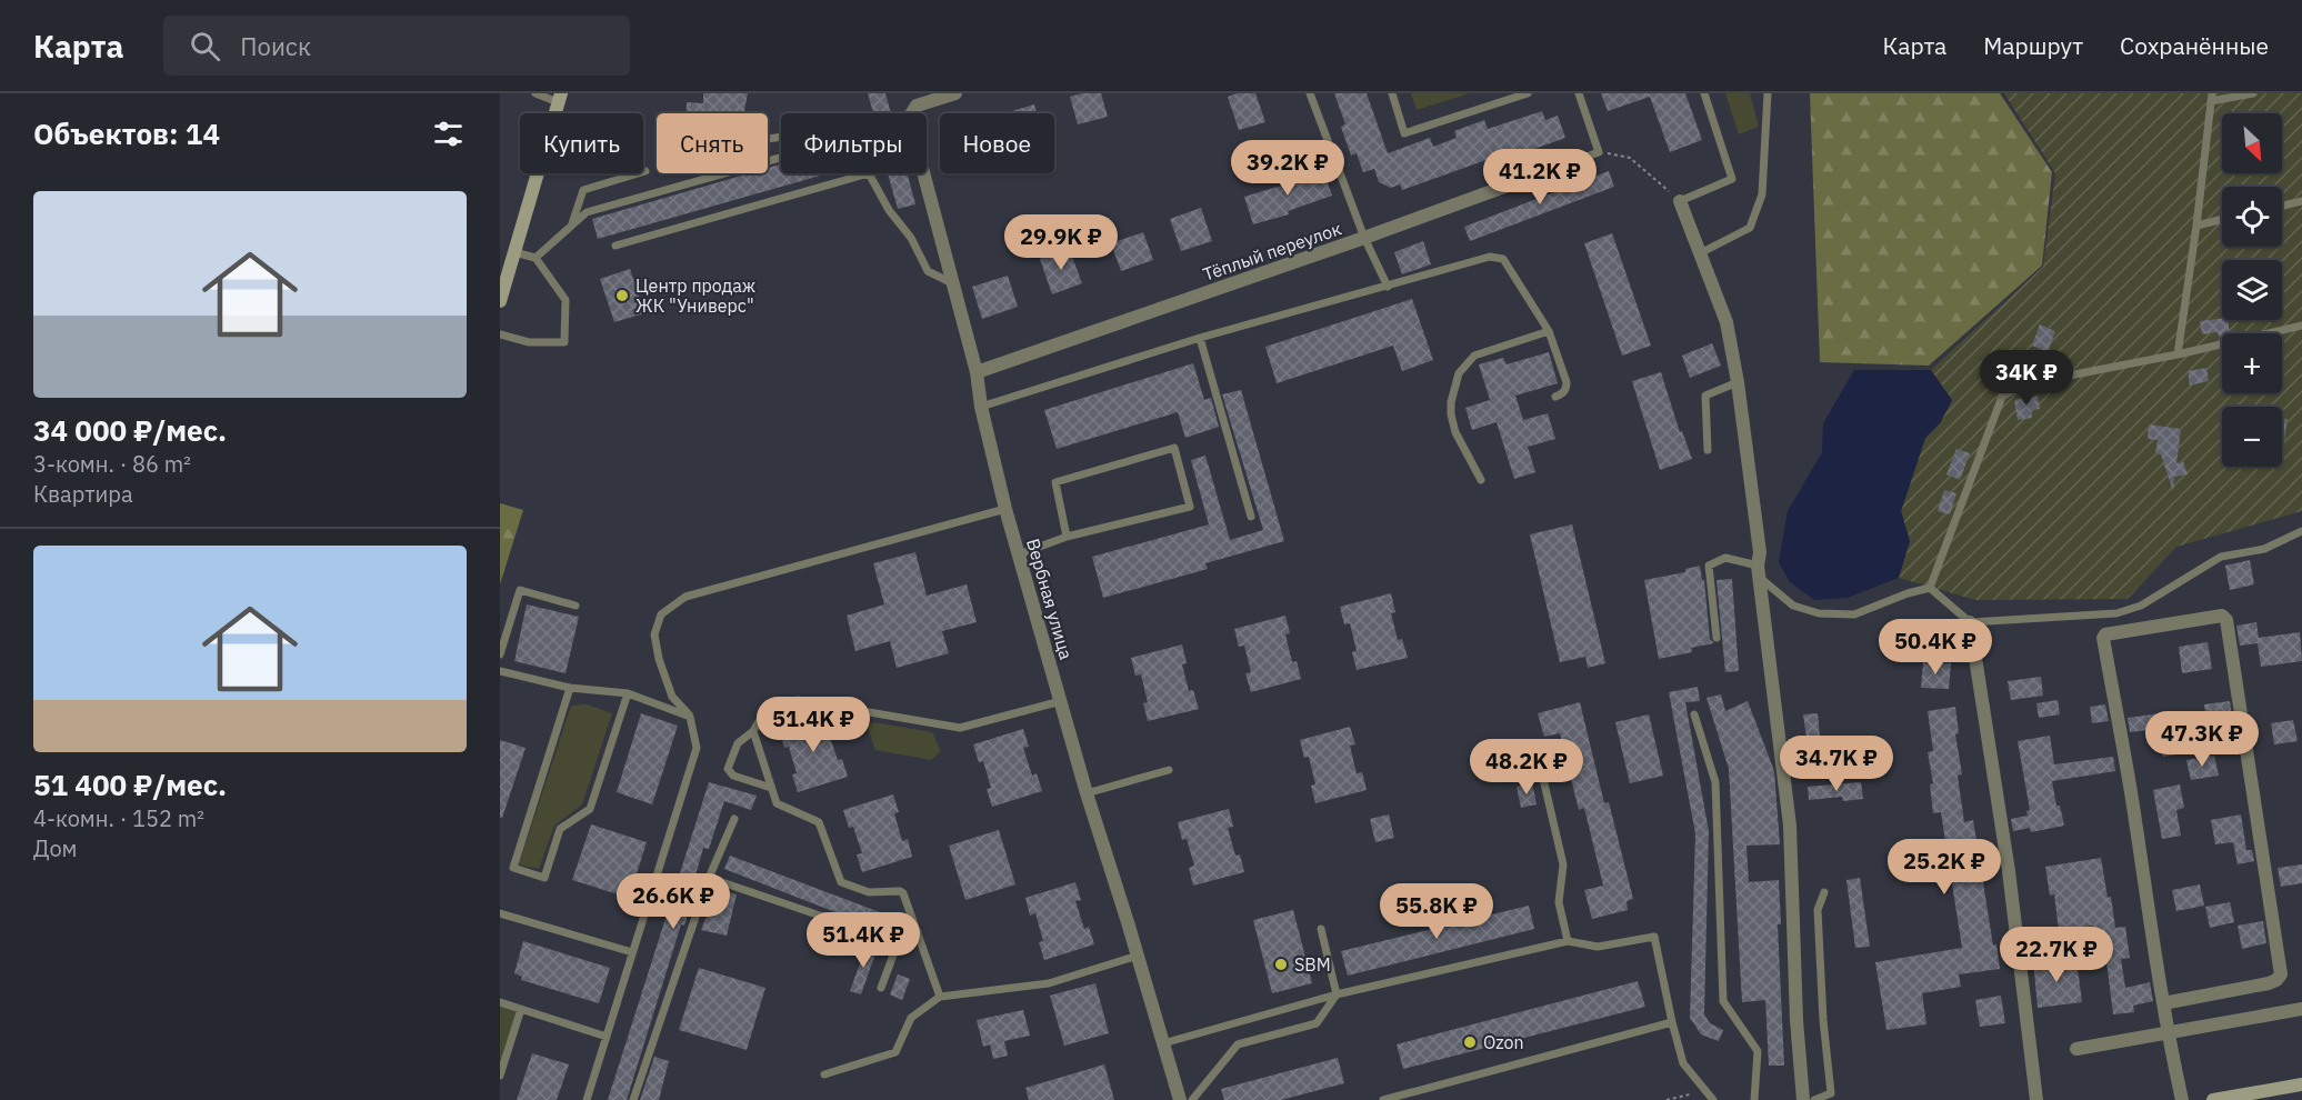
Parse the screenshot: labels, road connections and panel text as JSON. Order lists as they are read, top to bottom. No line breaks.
{"streets":{"street":["Тёплый переулок","Вербная улица"]},"crossings":[["Тёплый переулок","Вербная улица"]],"places":["Центр продаж ЖК \"Универс\"","SBM","Ozon"],"north":"bottom right","page":{"header":"Карта","search":"Поиск","nav":["Карта","Маршрут","Сохранённые"],"heading":"Объектов: 14","map_buttons":["+","−"],"chip":["Купить","Снять","Фильтры","Новое"],"price":["39.2K ₽","41.2K ₽","29.9K ₽","34K ₽","50.4K ₽","51.4K ₽","47.3K ₽","34.7K ₽","48.2K ₽","25.2K ₽","26.6K ₽","55.8K ₽","51.4K ₽","22.7K ₽"],"list":[{"name":"34 000 ₽/мес.","note":"3-комн. · 86 m² · Квартира"},{"name":"51 400 ₽/мес.","note":"4-комн. · 152 m² · Дом"}]}}
